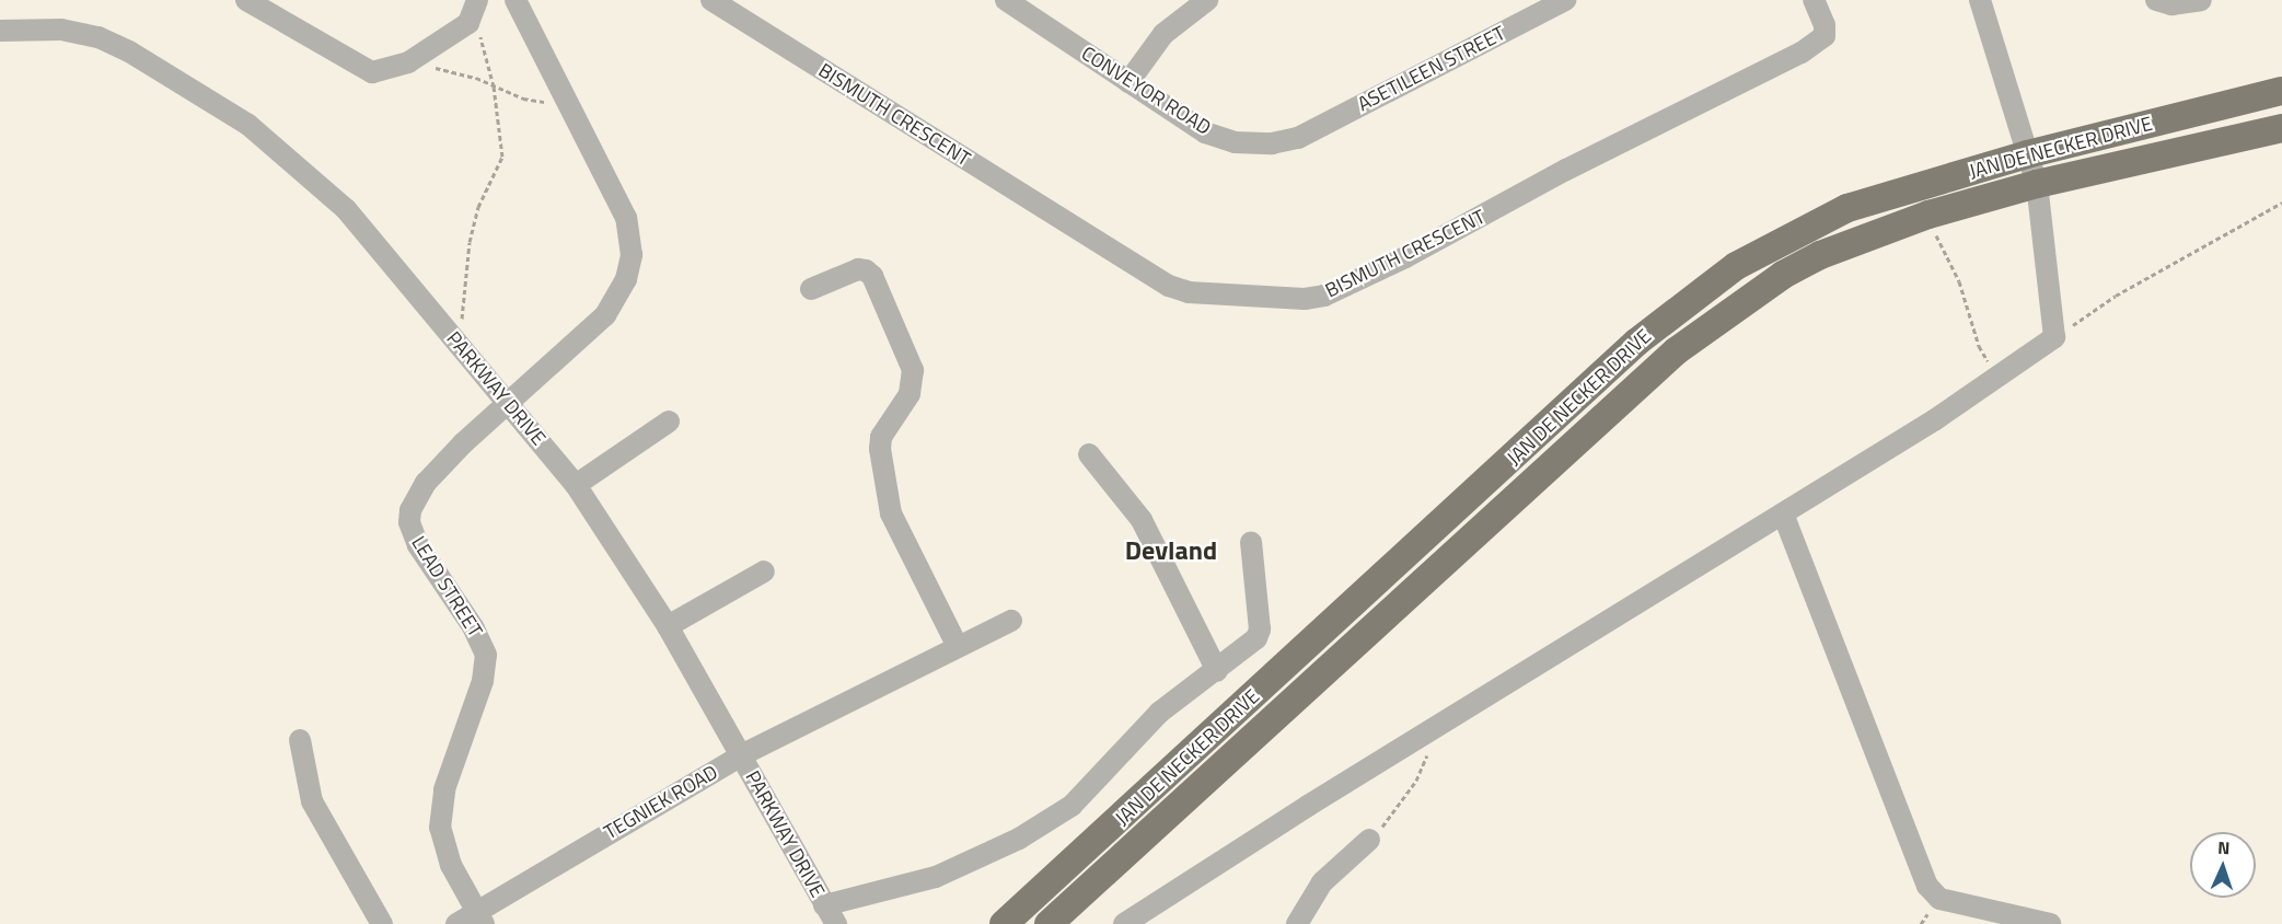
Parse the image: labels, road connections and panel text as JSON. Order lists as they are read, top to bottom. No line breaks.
{"streets":{"main road":["JAN DE NECKER DRIVE"],"street":["ASETILEEN STREET","CONVEYOR ROAD","BISMUTH CRESCENT","PARKWAY DRIVE","LEAD STREET","TEGNIEK ROAD"]},"crossings":[["ASETILEEN STREET","CONVEYOR ROAD"],["PARKWAY DRIVE","LEAD STREET"],["PARKWAY DRIVE","TEGNIEK ROAD"],["LEAD STREET","TEGNIEK ROAD"]],"districts":["Devland"],"north":"top"}
